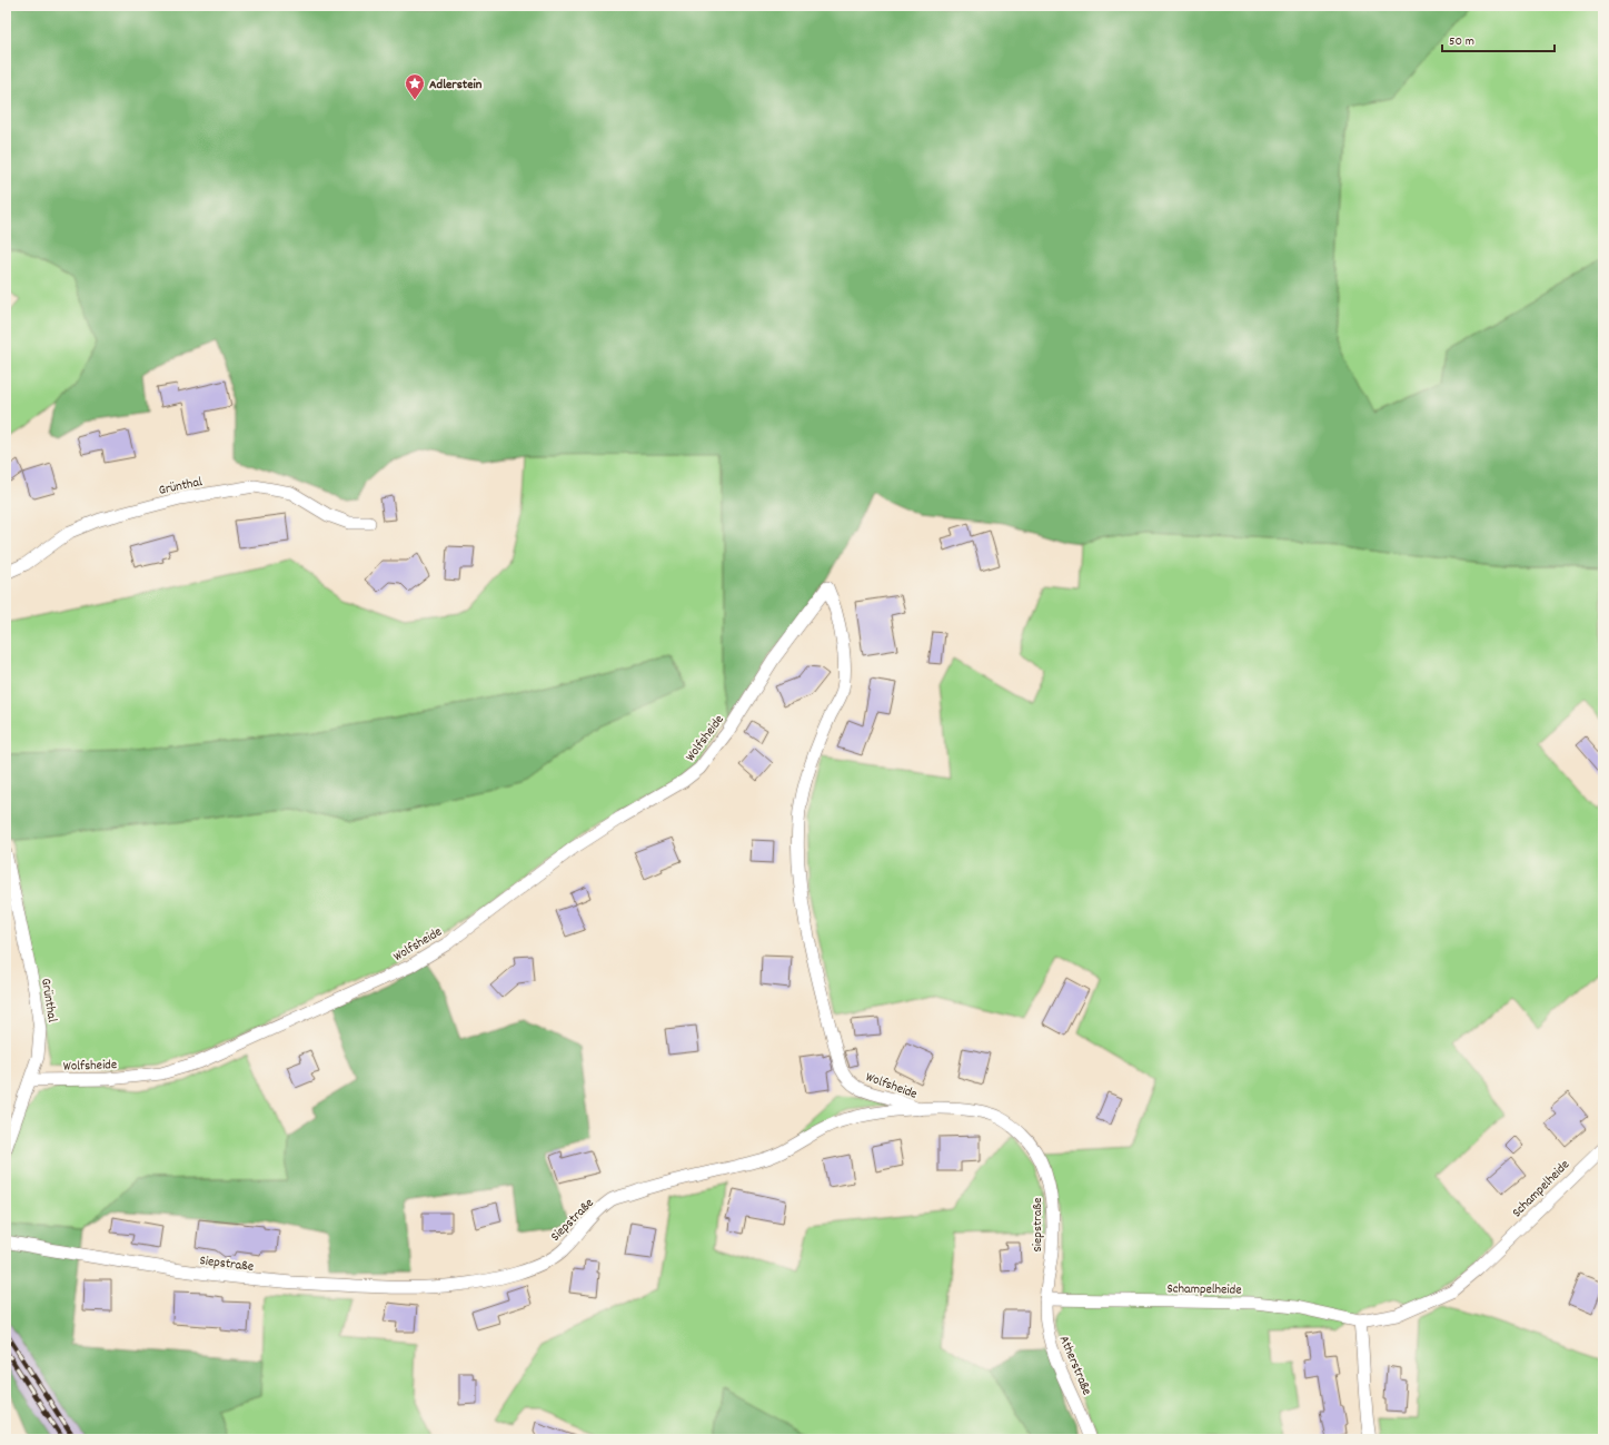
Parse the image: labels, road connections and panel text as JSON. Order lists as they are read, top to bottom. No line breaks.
{"streets":{"street":["Grünthal","Wolfsheide","Schampelheide","Siepstraße","Atherstraße"]},"crossings":[["Grünthal","Wolfsheide"],["Wolfsheide","Siepstraße"],["Schampelheide","Siepstraße"],["Schampelheide","Atherstraße"],["Siepstraße","Atherstraße"]],"places":{"place":["Adlerstein"]},"scale_bar":"50 m"}
